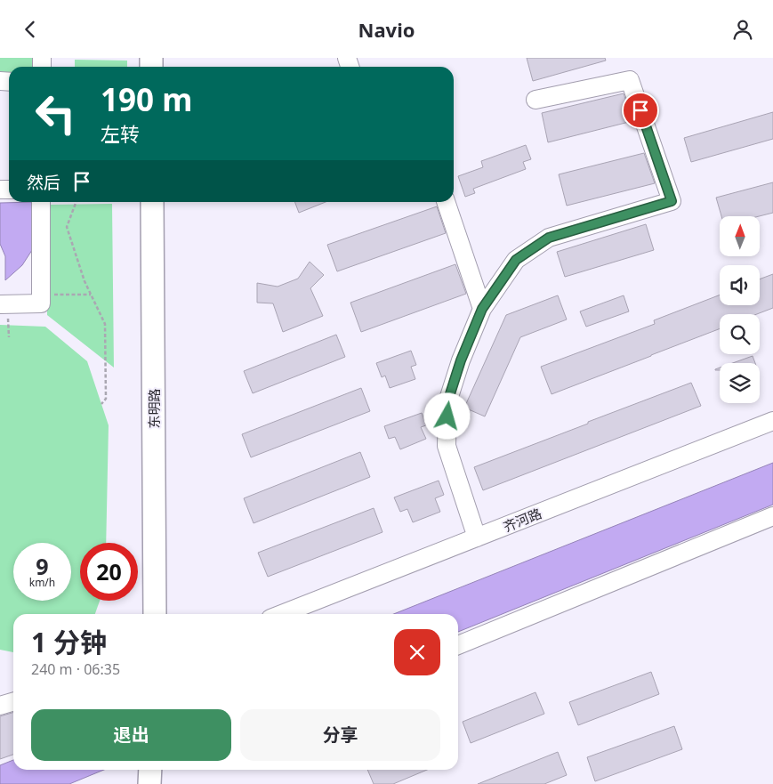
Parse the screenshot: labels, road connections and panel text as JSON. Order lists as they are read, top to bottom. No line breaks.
{"streets":{"main road":["东明路"],"street":["齐河路"]},"north":"top","page":{"header":"Navio","turn":["190 m","左转"],"then":"然后","speed":"9 km/h","limit":"20","heading":["1 分钟","240 m · 06:35"],"buttons":["退出","分享"]}}
